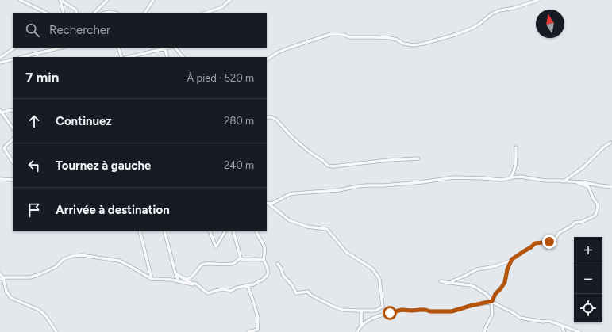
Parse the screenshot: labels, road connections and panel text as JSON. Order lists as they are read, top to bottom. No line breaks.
{"north":"top","page":{"search":"Rechercher","heading":["7 min","À pied · 520 m"],"list":[["Continuez","280 m"],["Tournez à gauche","240 m"],"Arrivée à destination"],"map_buttons":["+","−"]}}
